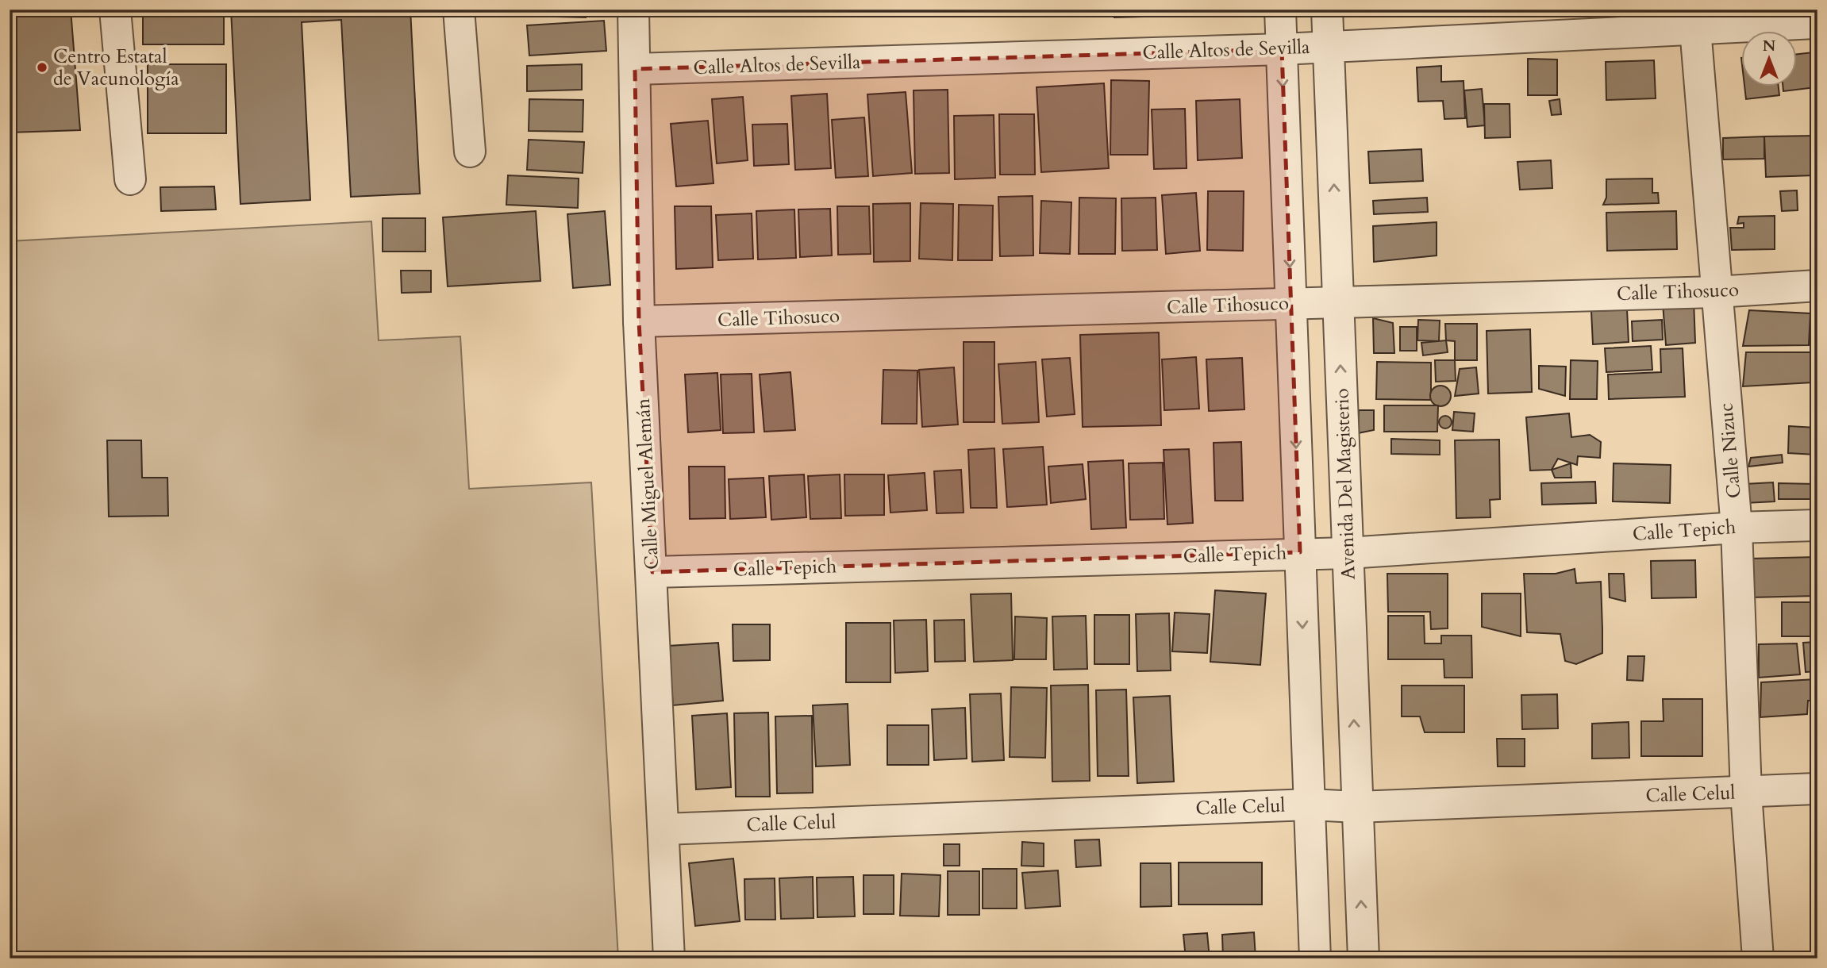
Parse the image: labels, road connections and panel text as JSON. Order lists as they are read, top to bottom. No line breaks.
{"streets":{"street":["Calle Altos de Sevilla","Calle Tihosuco","Calle Nizuc","Calle Miguel Alemán","Avenida Del Magisterio","Calle Tepich","Calle Celul"]},"crossings":[["Calle Altos de Sevilla","Calle Nizuc"],["Calle Altos de Sevilla","Calle Miguel Alemán"],["Calle Altos de Sevilla","Avenida Del Magisterio"],["Calle Tihosuco","Calle Nizuc"],["Calle Tihosuco","Calle Miguel Alemán"],["Calle Tihosuco","Avenida Del Magisterio"],["Calle Nizuc","Calle Tepich"],["Calle Nizuc","Calle Celul"],["Calle Miguel Alemán","Calle Tepich"],["Calle Miguel Alemán","Calle Celul"],["Avenida Del Magisterio","Calle Tepich"],["Avenida Del Magisterio","Calle Celul"]],"places":["Centro Estatal de Vacunología"],"north":"top"}
